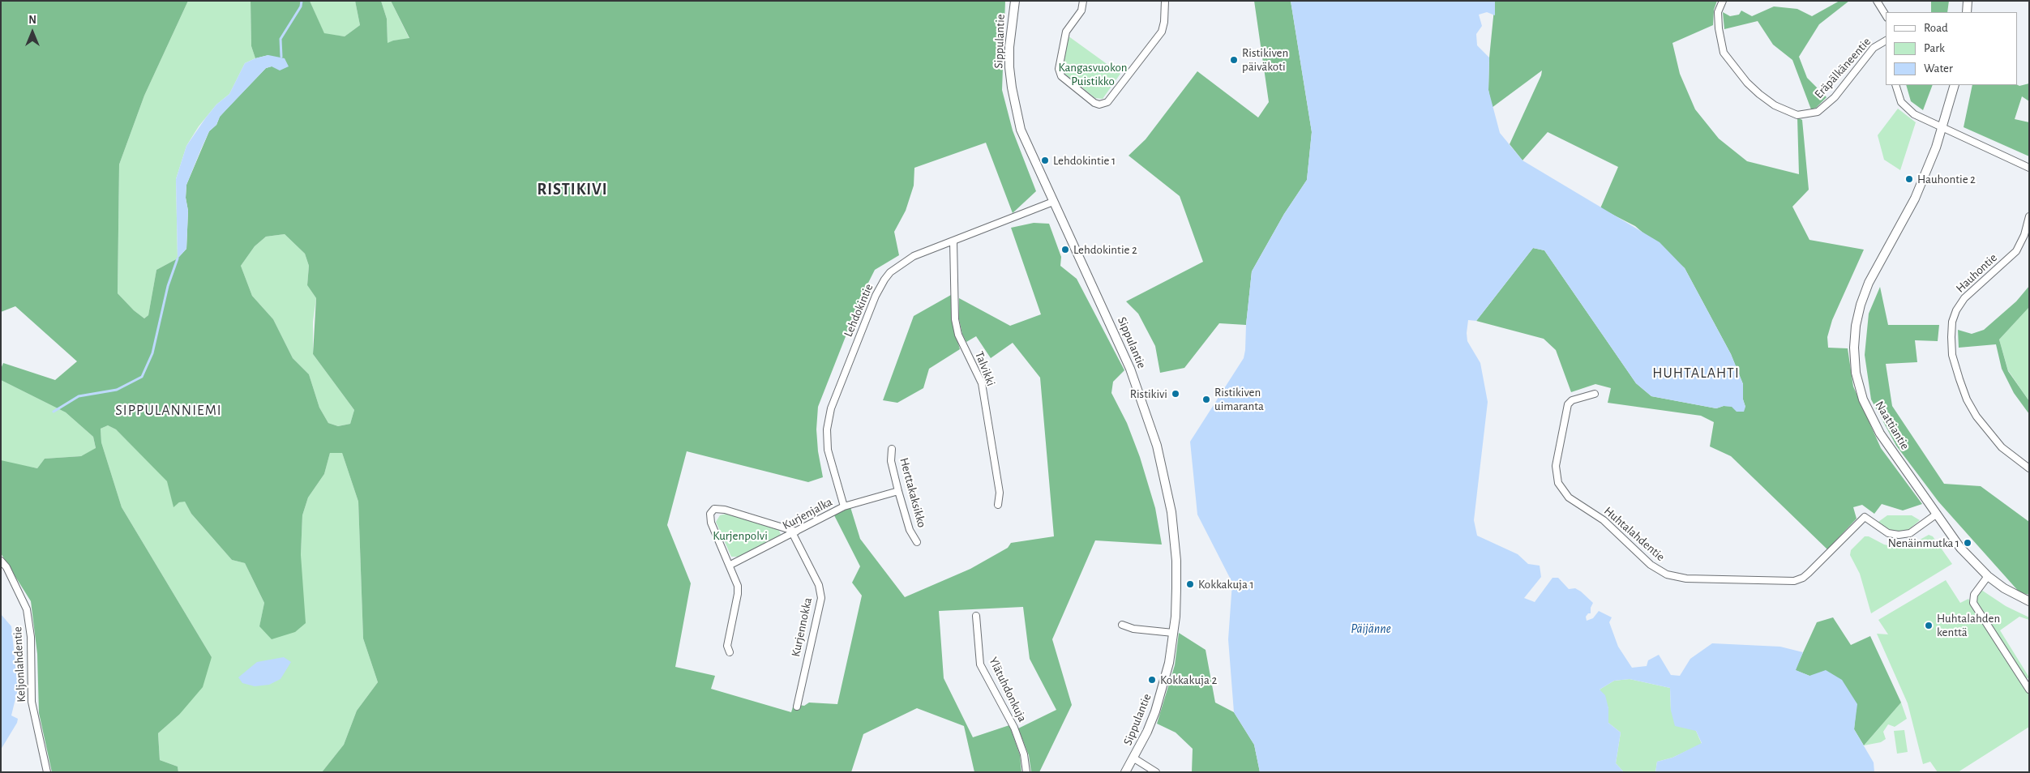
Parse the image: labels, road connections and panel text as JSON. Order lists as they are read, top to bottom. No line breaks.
{"streets":{"street":["Sippulantie","Eräpälkäneentie","Hauhontie","Lehdokintie","Talvikki","Naattiantie","Herttakaksikko","Kurjenjalka","Huhtalahdentie","Kurjennokka","Keljonlahdentie","Ylätuhdonkuja"]},"crossings":[["Sippulantie","Lehdokintie"],["Lehdokintie","Talvikki"],["Lehdokintie","Kurjenjalka"],["Herttakaksikko","Kurjenjalka"],["Kurjenjalka","Kurjennokka"]],"districts":["RISTIKIVI","HUHTALAHTI","SIPPULANNIEMI"],"water":["Päijänne"],"parks":["Kangasvuokon Puistikko","Kurjenpolvi"],"places":["Ristikiven päiväkoti","Lehdokintie 1","Hauhontie 2","Lehdokintie 2","Ristikivi","Ristikiven uimaranta","Nenäinmutka 1","Kokkakuja 1","Huhtalahden kenttä","Kokkakuja 2"],"legend":["Road","Park","Water"],"north":"top"}
